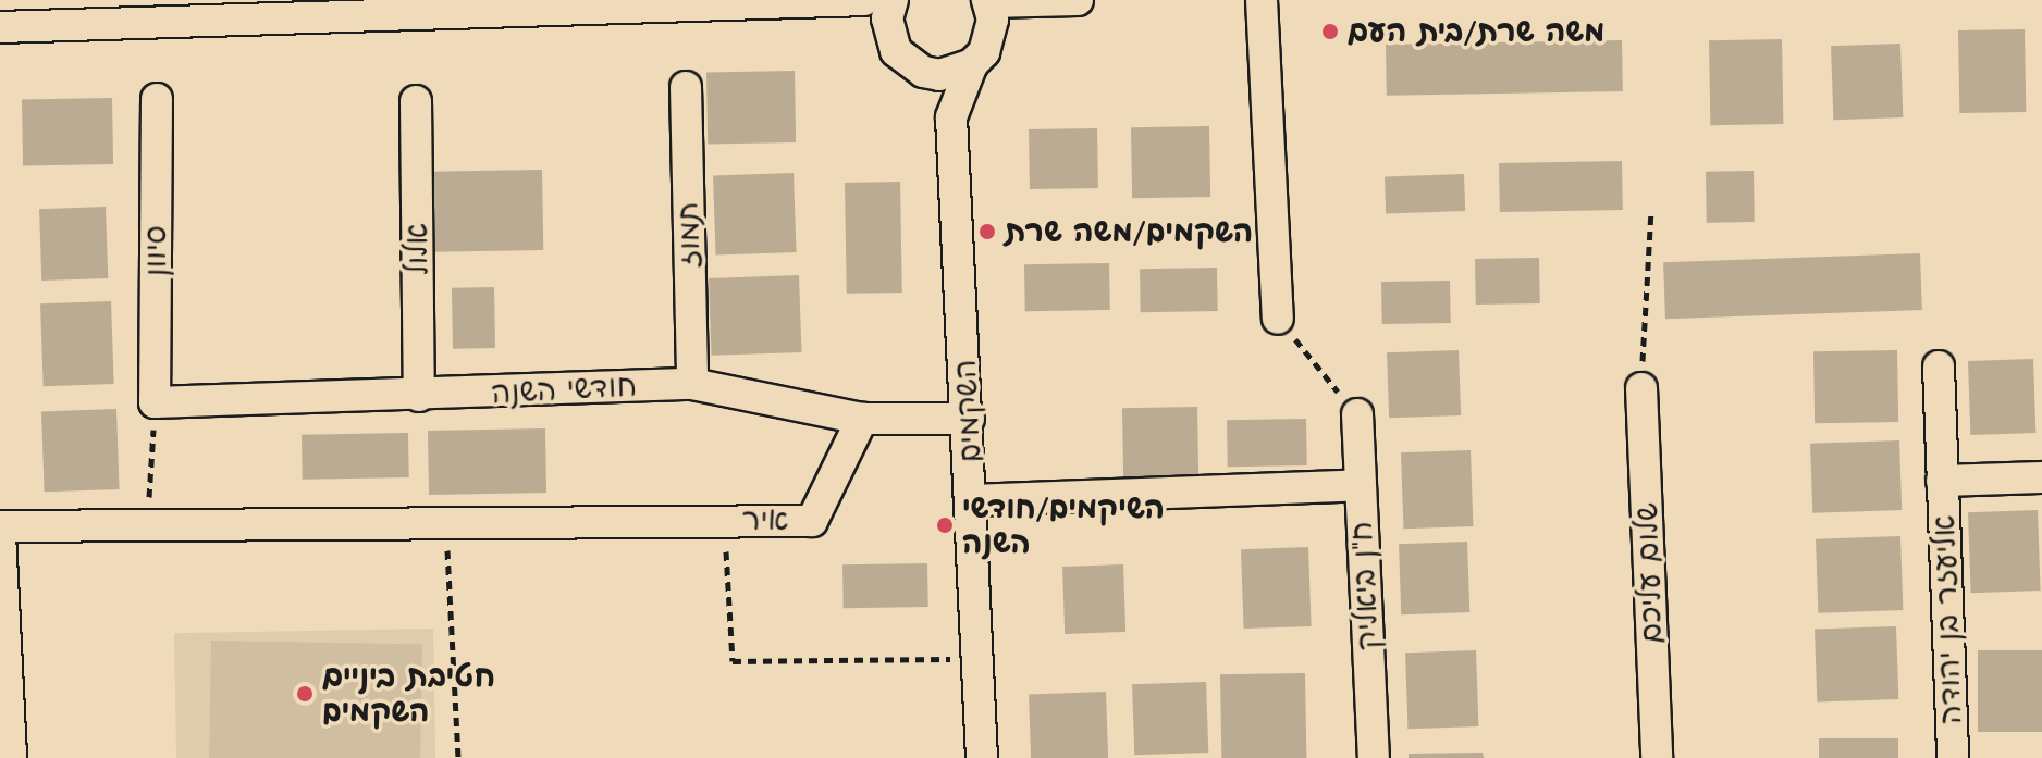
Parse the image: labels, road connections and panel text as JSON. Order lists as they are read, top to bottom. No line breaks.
{"streets":{"street":["תמוז","אלול","סיוון","חודשי השנה","השקמים","איר","שלום עליכם","ח\"ן ביאליק","אליעזר בן יהודה"]},"crossings":[["תמוז","חודשי השנה"],["אלול","חודשי השנה"],["סיוון","חודשי השנה"],["חודשי השנה","השקמים"],["חודשי השנה","איר"]],"places":["משה שרת/בית העם","השקמים/משה שרת","השיקמים/חודשי השנה","חטיבת ביניים השקמים"]}
